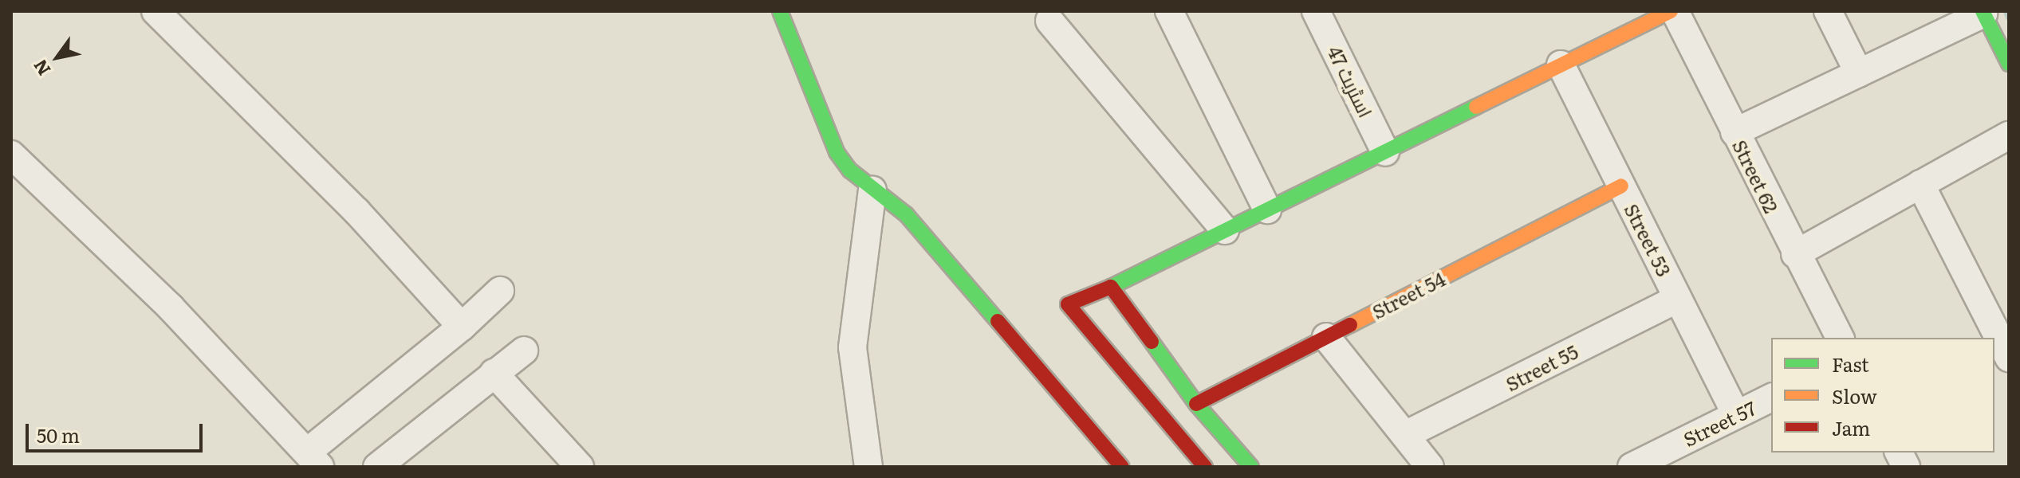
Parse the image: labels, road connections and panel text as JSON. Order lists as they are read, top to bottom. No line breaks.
{"streets":{"street":["اسٹریٹ 47","Street 62","Street 53","Street 54","Street 55","Street 57"]},"crossings":[["Street 53","Street 54"],["Street 53","Street 55"],["Street 53","Street 57"]],"legend":["Fast","Slow","Jam"],"scale_bar":"50 m","north":"bottom left"}
